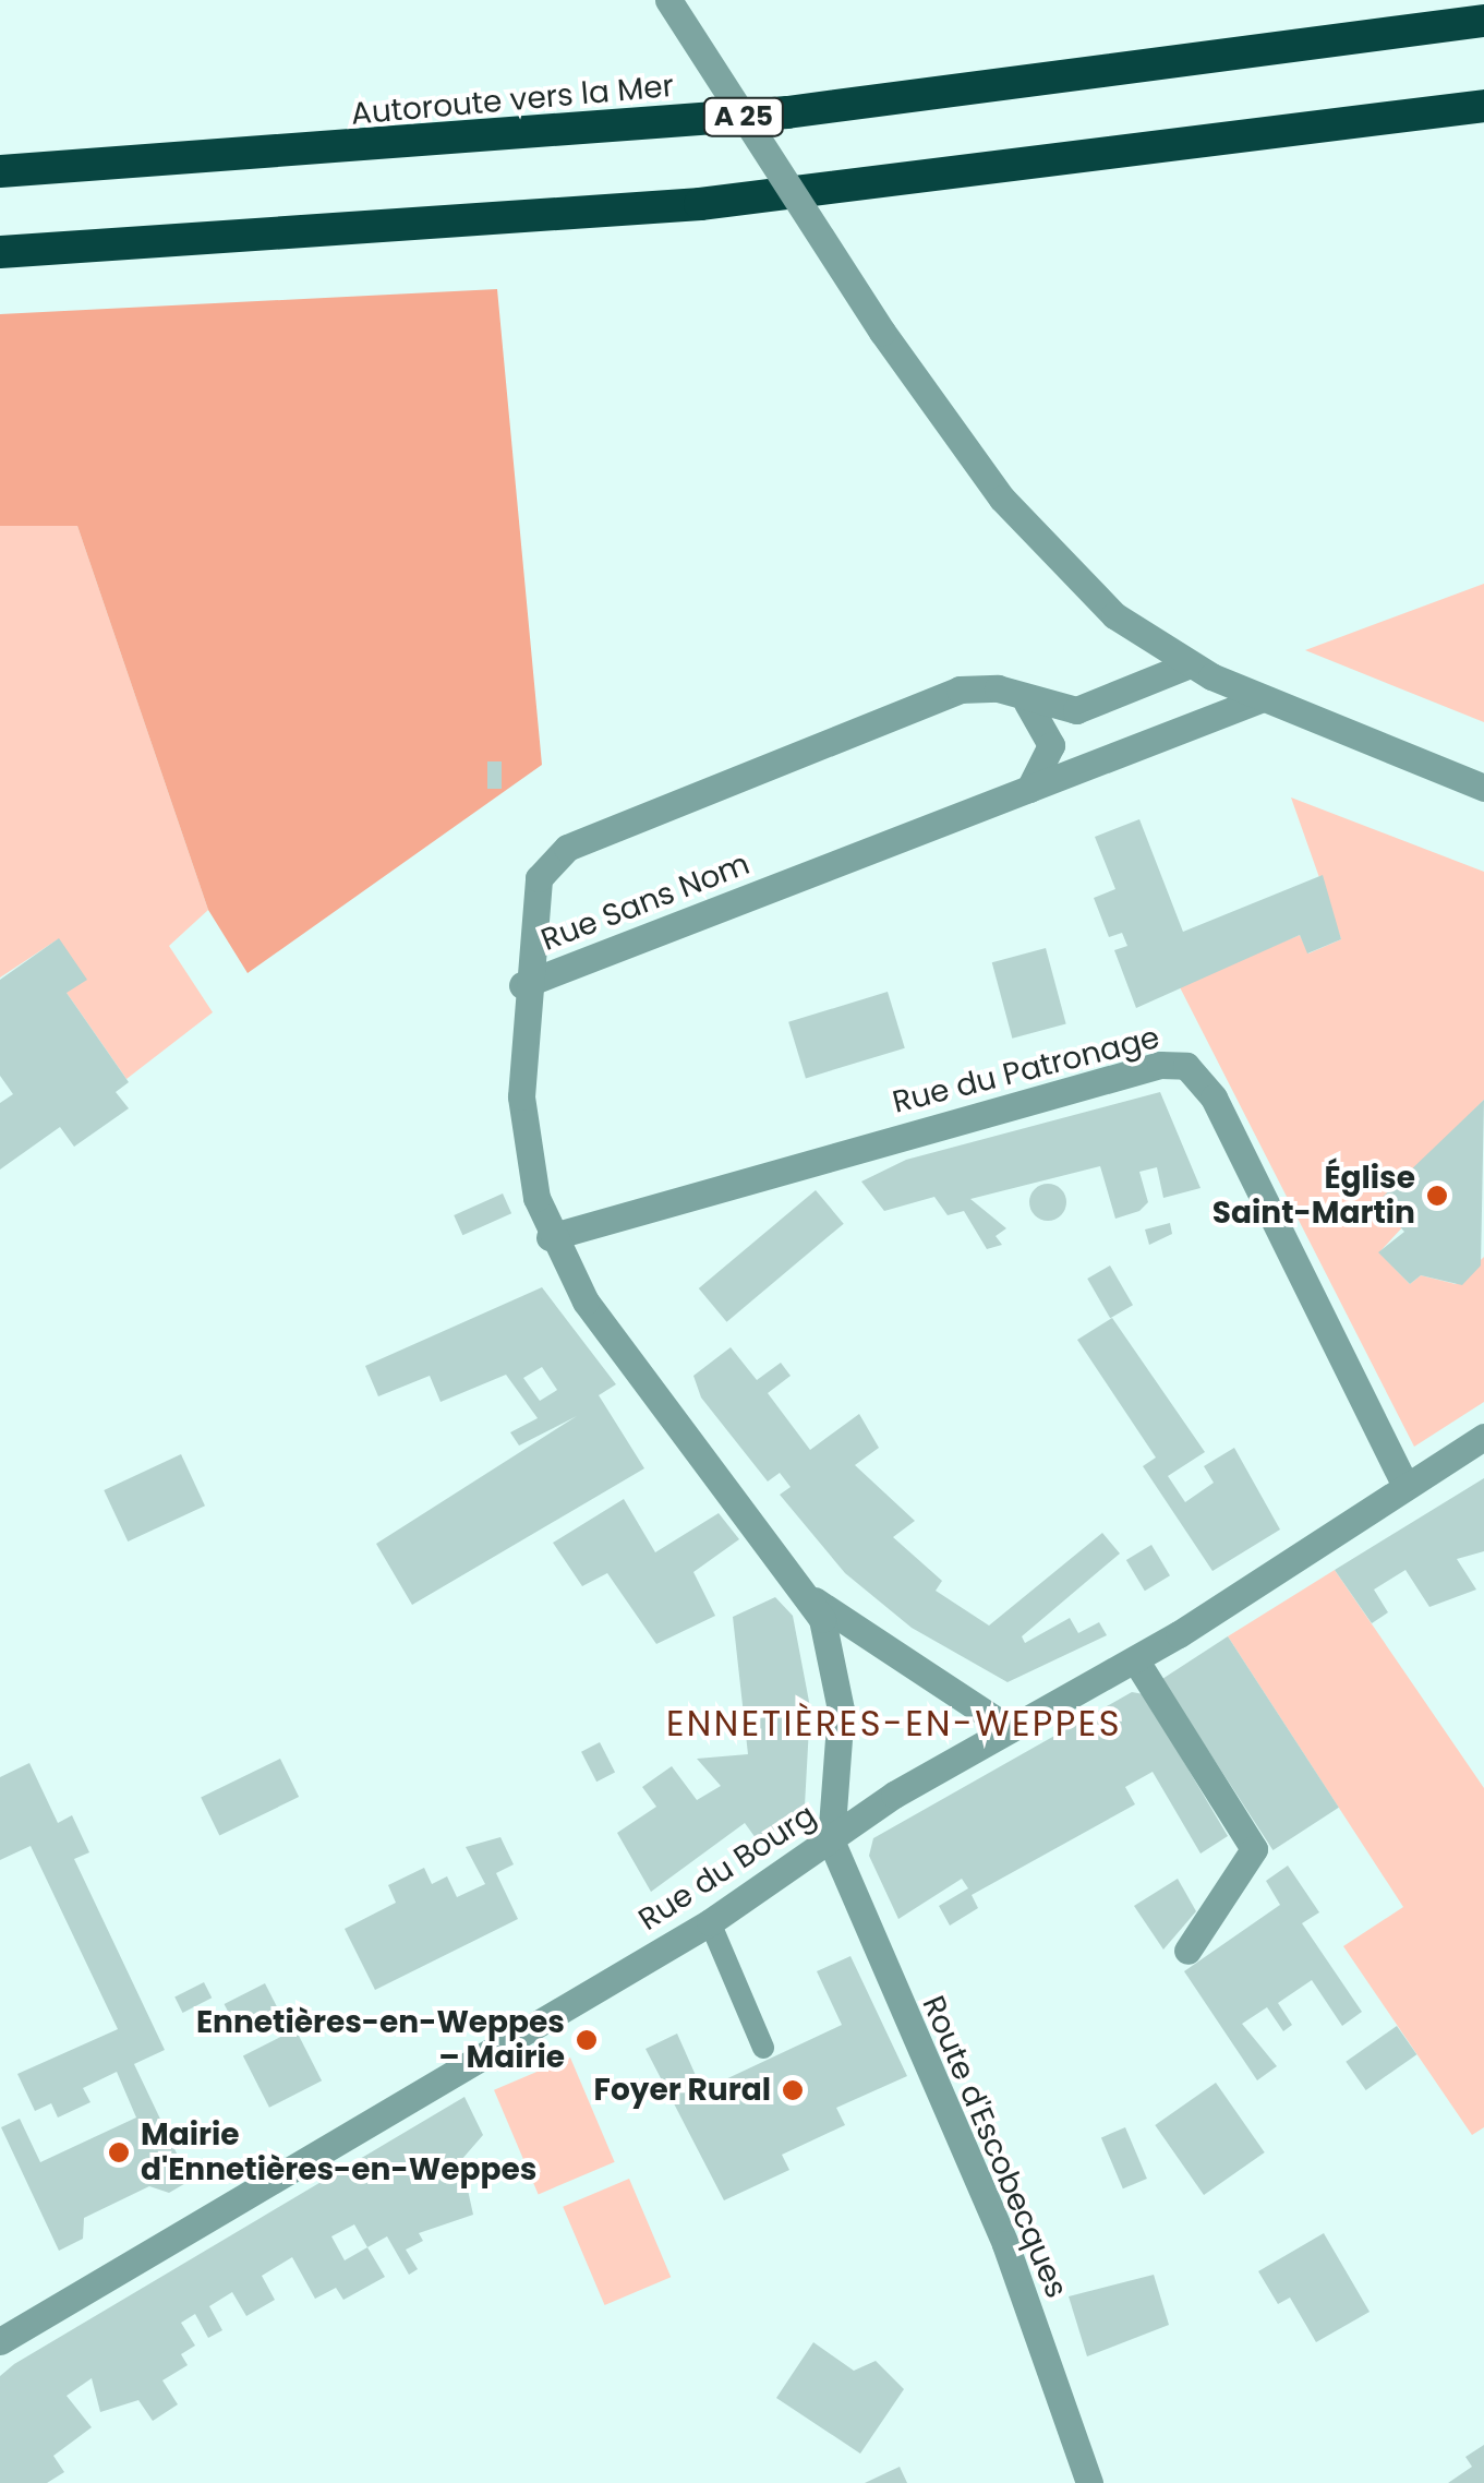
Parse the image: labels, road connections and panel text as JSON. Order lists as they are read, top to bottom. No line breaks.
{"streets":{"highway":["Autoroute vers la Mer","A 25"],"street":["Rue Sans Nom","Rue du Patronage","Rue du Bourg","Route d'Escobecques"]},"crossings":[["Rue du Patronage","Rue du Bourg"],["Rue du Bourg","Route d'Escobecques"]],"districts":["ENNETIÈRES-EN-WEPPES"],"places":["Église Saint-Martin","Ennetières-en-Weppes – Mairie","Foyer Rural","Mairie d'Ennetières-en-Weppes"]}
